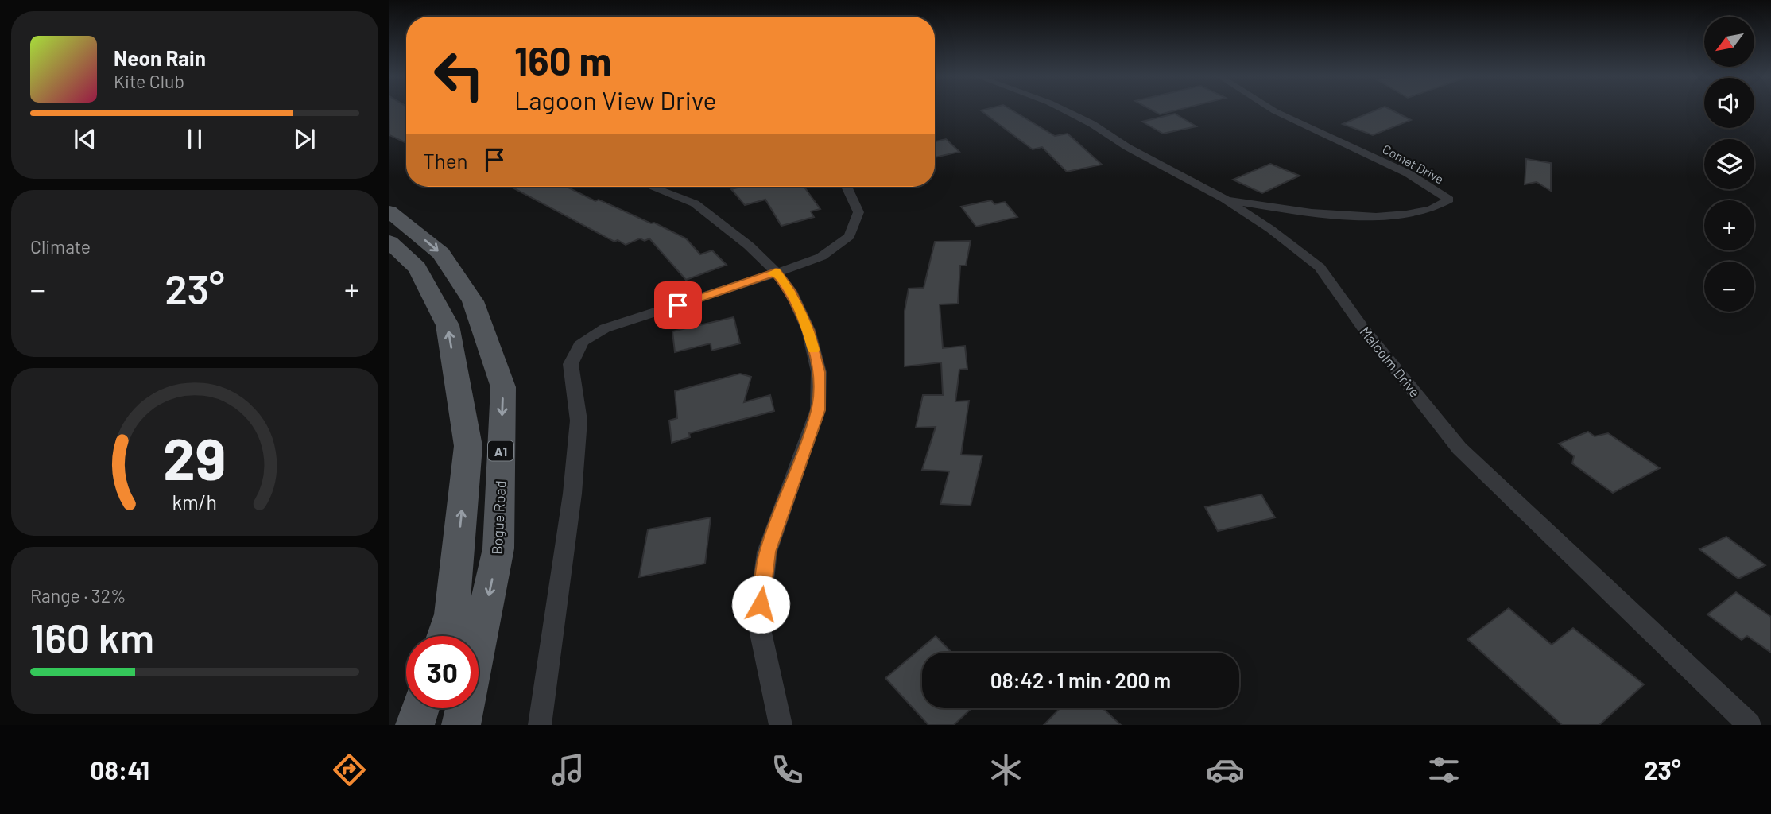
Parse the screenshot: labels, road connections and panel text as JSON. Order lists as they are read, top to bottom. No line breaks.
{"streets":{"main road":["A1","Bogue Road"],"street":["Comet Drive","Malcolm Drive"]},"crossings":[["Comet Drive","Malcolm Drive"]],"north":"bottom left","page":{"map_buttons":["+","−"],"turn":["160 m","Lagoon View Drive"],"song":["Neon Rain","Kite Club"],"then":"Then","tile":["Climate",["Range · 32%","160 km"]],"heat":["−","23°","+"],"limit":"30","trip":"08:42 · 1 min · 200 m","tabs":["08:41","23°"],"gauge":["29","km/h"]}}
